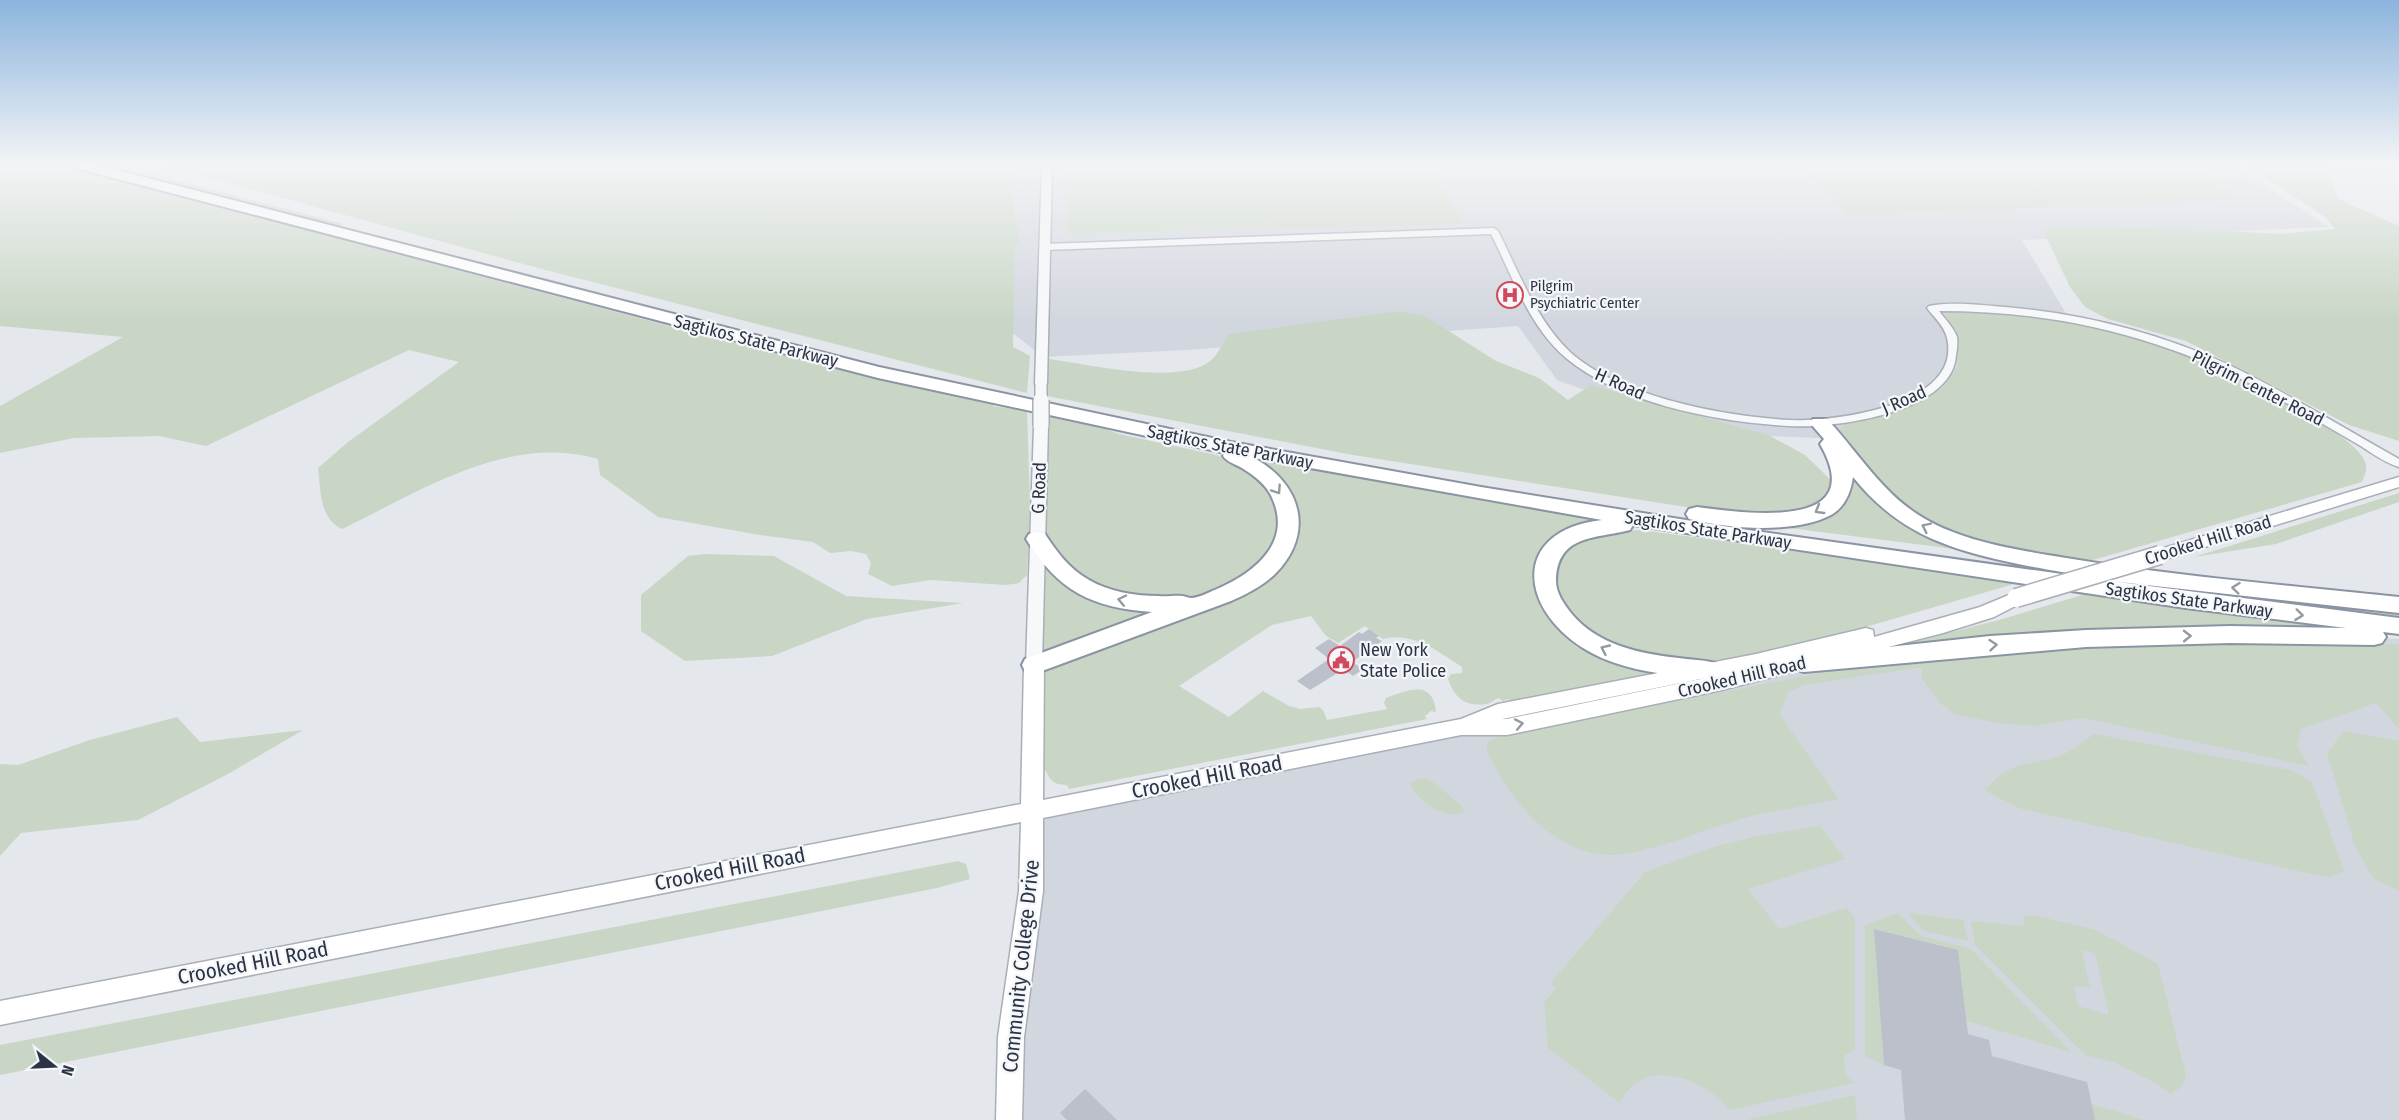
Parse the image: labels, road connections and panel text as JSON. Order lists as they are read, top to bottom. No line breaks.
{"streets":{"highway":["Sagtikos State Parkway"],"main road":["G Road","Crooked Hill Road","Community College Drive"],"street":["H Road","Pilgrim Center Road","J Road"]},"crossings":[["H Road","J Road"],["H Road","G Road"],["Pilgrim Center Road","J Road"],["G Road","Crooked Hill Road"],["G Road","Community College Drive"],["Crooked Hill Road","Community College Drive"]],"places":{"hospital":["Pilgrim Psychiatric Center"],"public building":["New York State Police"]},"north":"right"}
